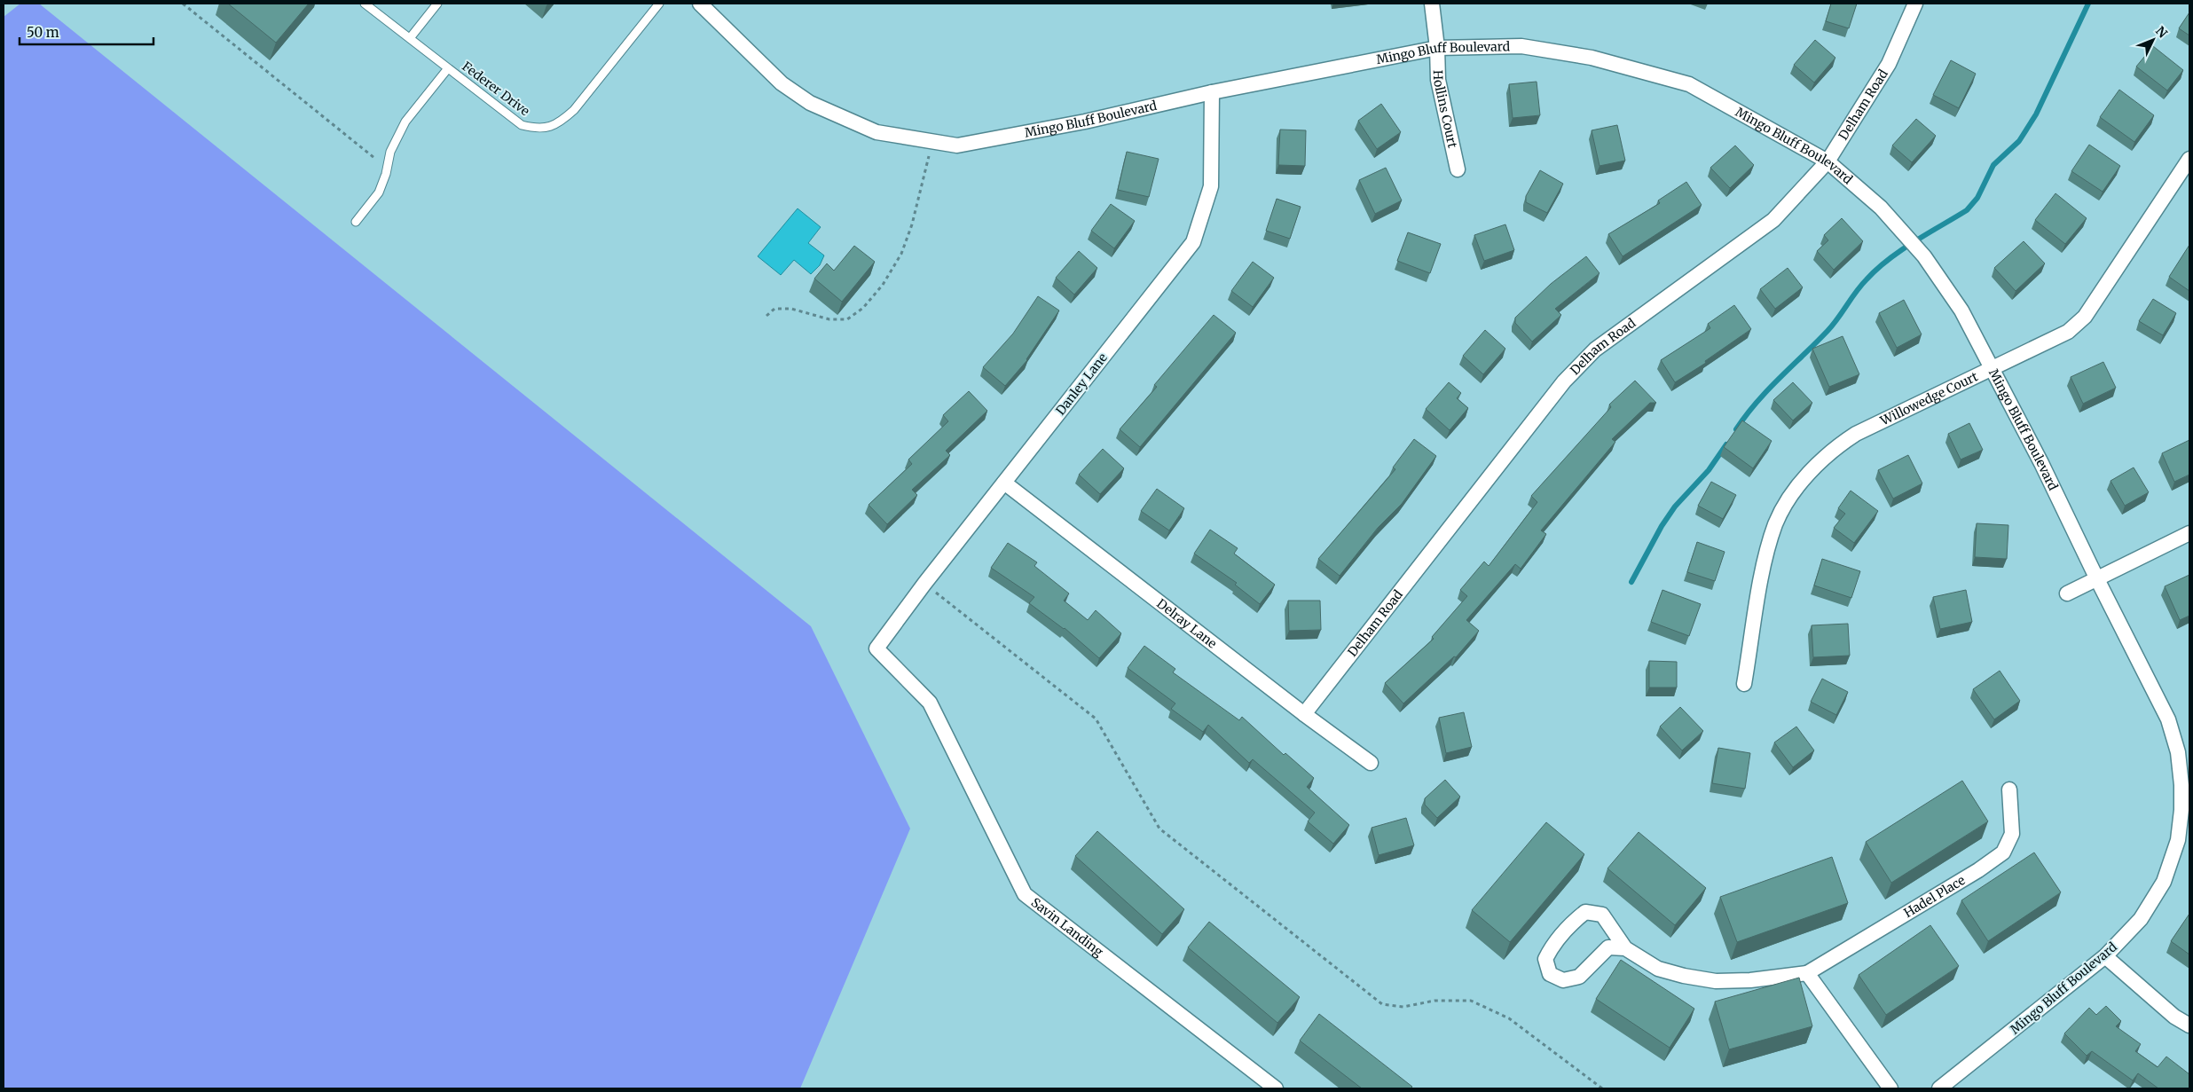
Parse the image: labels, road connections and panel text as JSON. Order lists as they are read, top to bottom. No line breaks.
{"streets":{"street":["Mingo Bluff Boulevard","Delham Road","Hollins Court","Danley Lane","Willowedge Court","Delray Lane","Hadel Place","Savin Landing"],"lane":["Federer Drive"]},"crossings":[["Mingo Bluff Boulevard","Delham Road"],["Mingo Bluff Boulevard","Hollins Court"],["Mingo Bluff Boulevard","Danley Lane"],["Mingo Bluff Boulevard","Willowedge Court"],["Delham Road","Delray Lane"],["Danley Lane","Delray Lane"],["Danley Lane","Savin Landing"]],"scale_bar":"50 m","north":"top right"}
